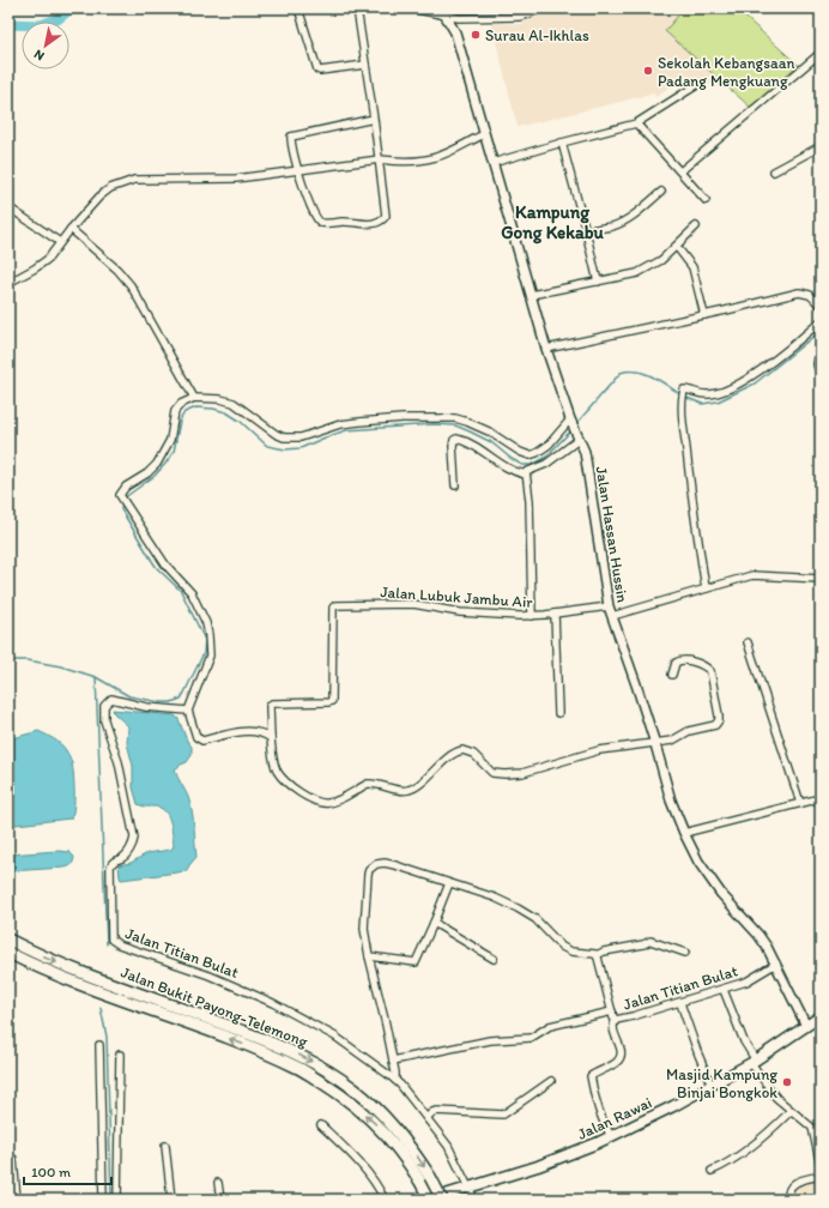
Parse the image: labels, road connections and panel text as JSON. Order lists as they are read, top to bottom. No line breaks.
{"streets":{"highway":["Jalan Bukit Payong-Telemong"],"main road":["Jalan Rawai"],"street":["Jalan Hassan Hussin","Jalan Lubuk Jambu Air","Jalan Titian Bulat"]},"crossings":[["Jalan Hassan Hussin","Jalan Lubuk Jambu Air"],["Jalan Hassan Hussin","Jalan Titian Bulat"],["Jalan Hassan Hussin","Jalan Rawai"],["Jalan Titian Bulat","Jalan Rawai"],["Jalan Bukit Payong-Telemong","Jalan Rawai"]],"districts":["Kampung Gong Kekabu"],"places":["Surau Al-Ikhlas","Sekolah Kebangsaan Padang Mengkuang","Masjid Kampung Binjai Bongkok"],"scale_bar":"100 m","north":"bottom left"}
